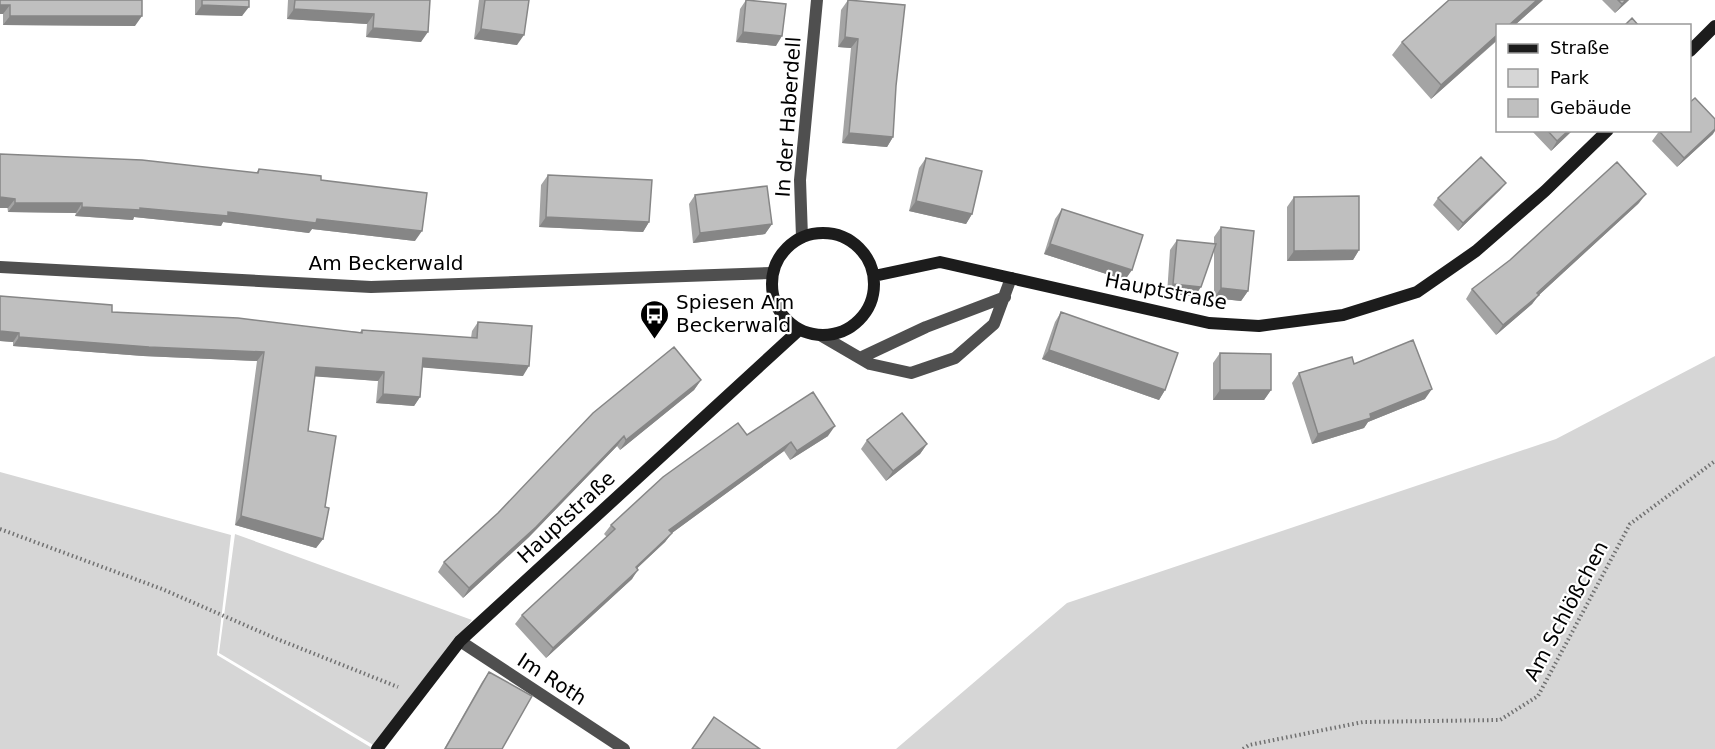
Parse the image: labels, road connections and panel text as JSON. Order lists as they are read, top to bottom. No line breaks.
{"streets":{"street":["In der Haberdell","Am Beckerwald","Hauptstraße","Im Roth"],"path":["Am Schlößchen"]},"crossings":[["In der Haberdell","Am Beckerwald"],["In der Haberdell","Hauptstraße"],["Am Beckerwald","Hauptstraße"],["Hauptstraße","Im Roth"]],"places":{"bus stop":["Spiesen Am Beckerwald"]},"legend":["Straße","Park","Gebäude"]}
